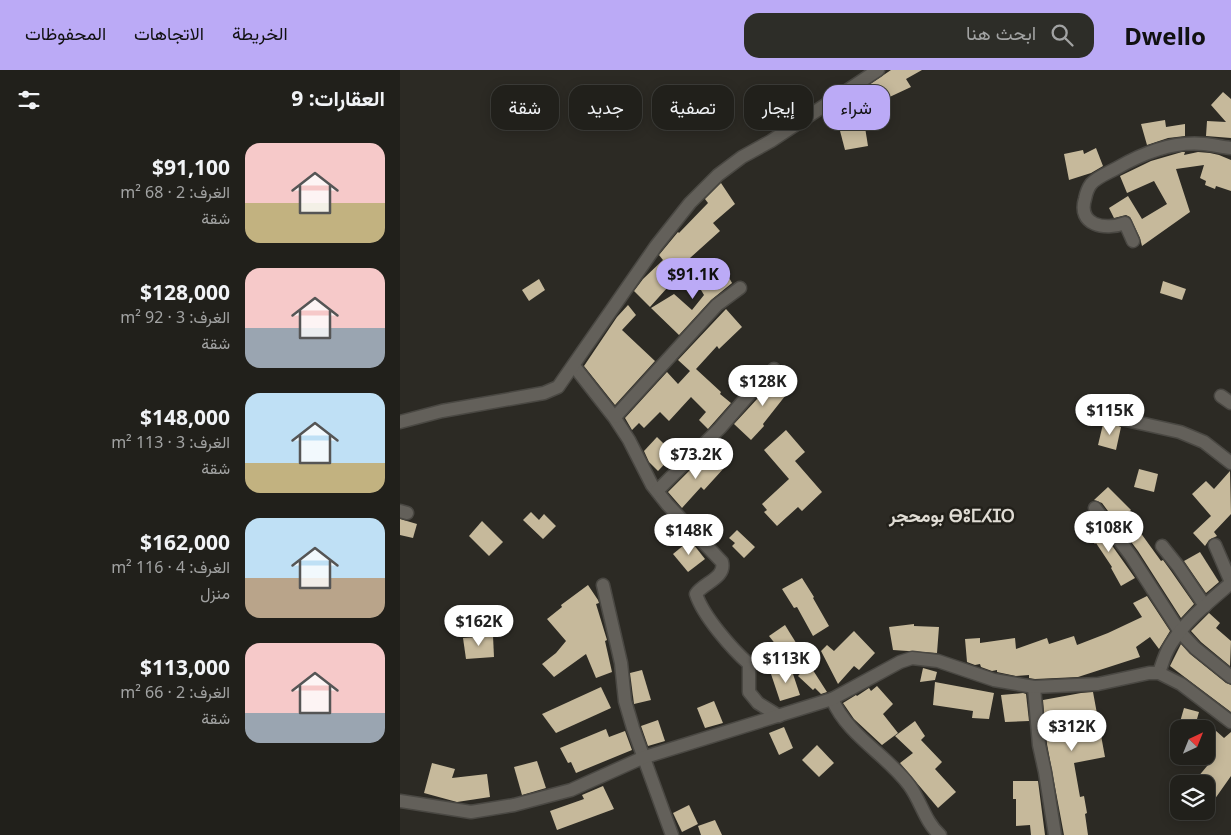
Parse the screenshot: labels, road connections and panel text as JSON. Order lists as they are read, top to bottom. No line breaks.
{"districts":["بومحجر ⴱⵓⵎⵃⵊⵔ"],"north":"top right","page":{"header":"Dwello","search":"ابحث هنا","nav":["الخريطة","الاتجاهات","المحفوظات"],"heading":"العقارات: 9","chip":["شراء","إيجار","تصفية","جديد","شقة"],"list":[{"name":"$91,100","note":"الغرف: 2 · 68 m² · شقة"},{"name":"$128,000","note":"الغرف: 3 · 92 m² · شقة"},{"name":"$148,000","note":"الغرف: 3 · 113 m² · شقة"},{"name":"$162,000","note":"الغرف: 4 · 116 m² · منزل"},{"name":"$113,000","note":"الغرف: 2 · 66 m² · شقة"}],"price":["$91.1K","$128K","$115K","$73.2K","$108K","$148K","$162K","$113K","$312K"]}}
